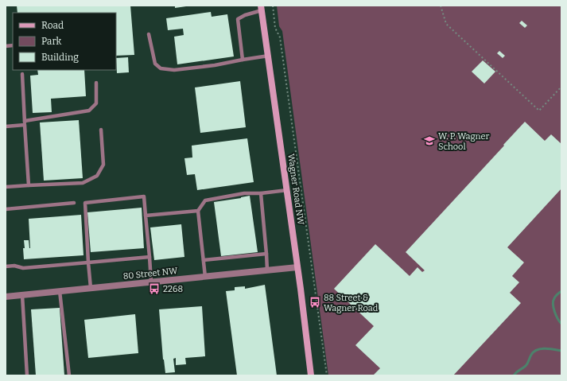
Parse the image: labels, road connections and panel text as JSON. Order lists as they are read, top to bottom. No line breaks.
{"streets":{"street":["Wagner Road NW","80 Street NW"]},"crossings":[["Wagner Road NW","80 Street NW"]],"places":{"school or university":["W. P. Wagner School"],"bus stop":["2268","88 Street & Wagner Road"]},"legend":["Road","Park","Building"]}
